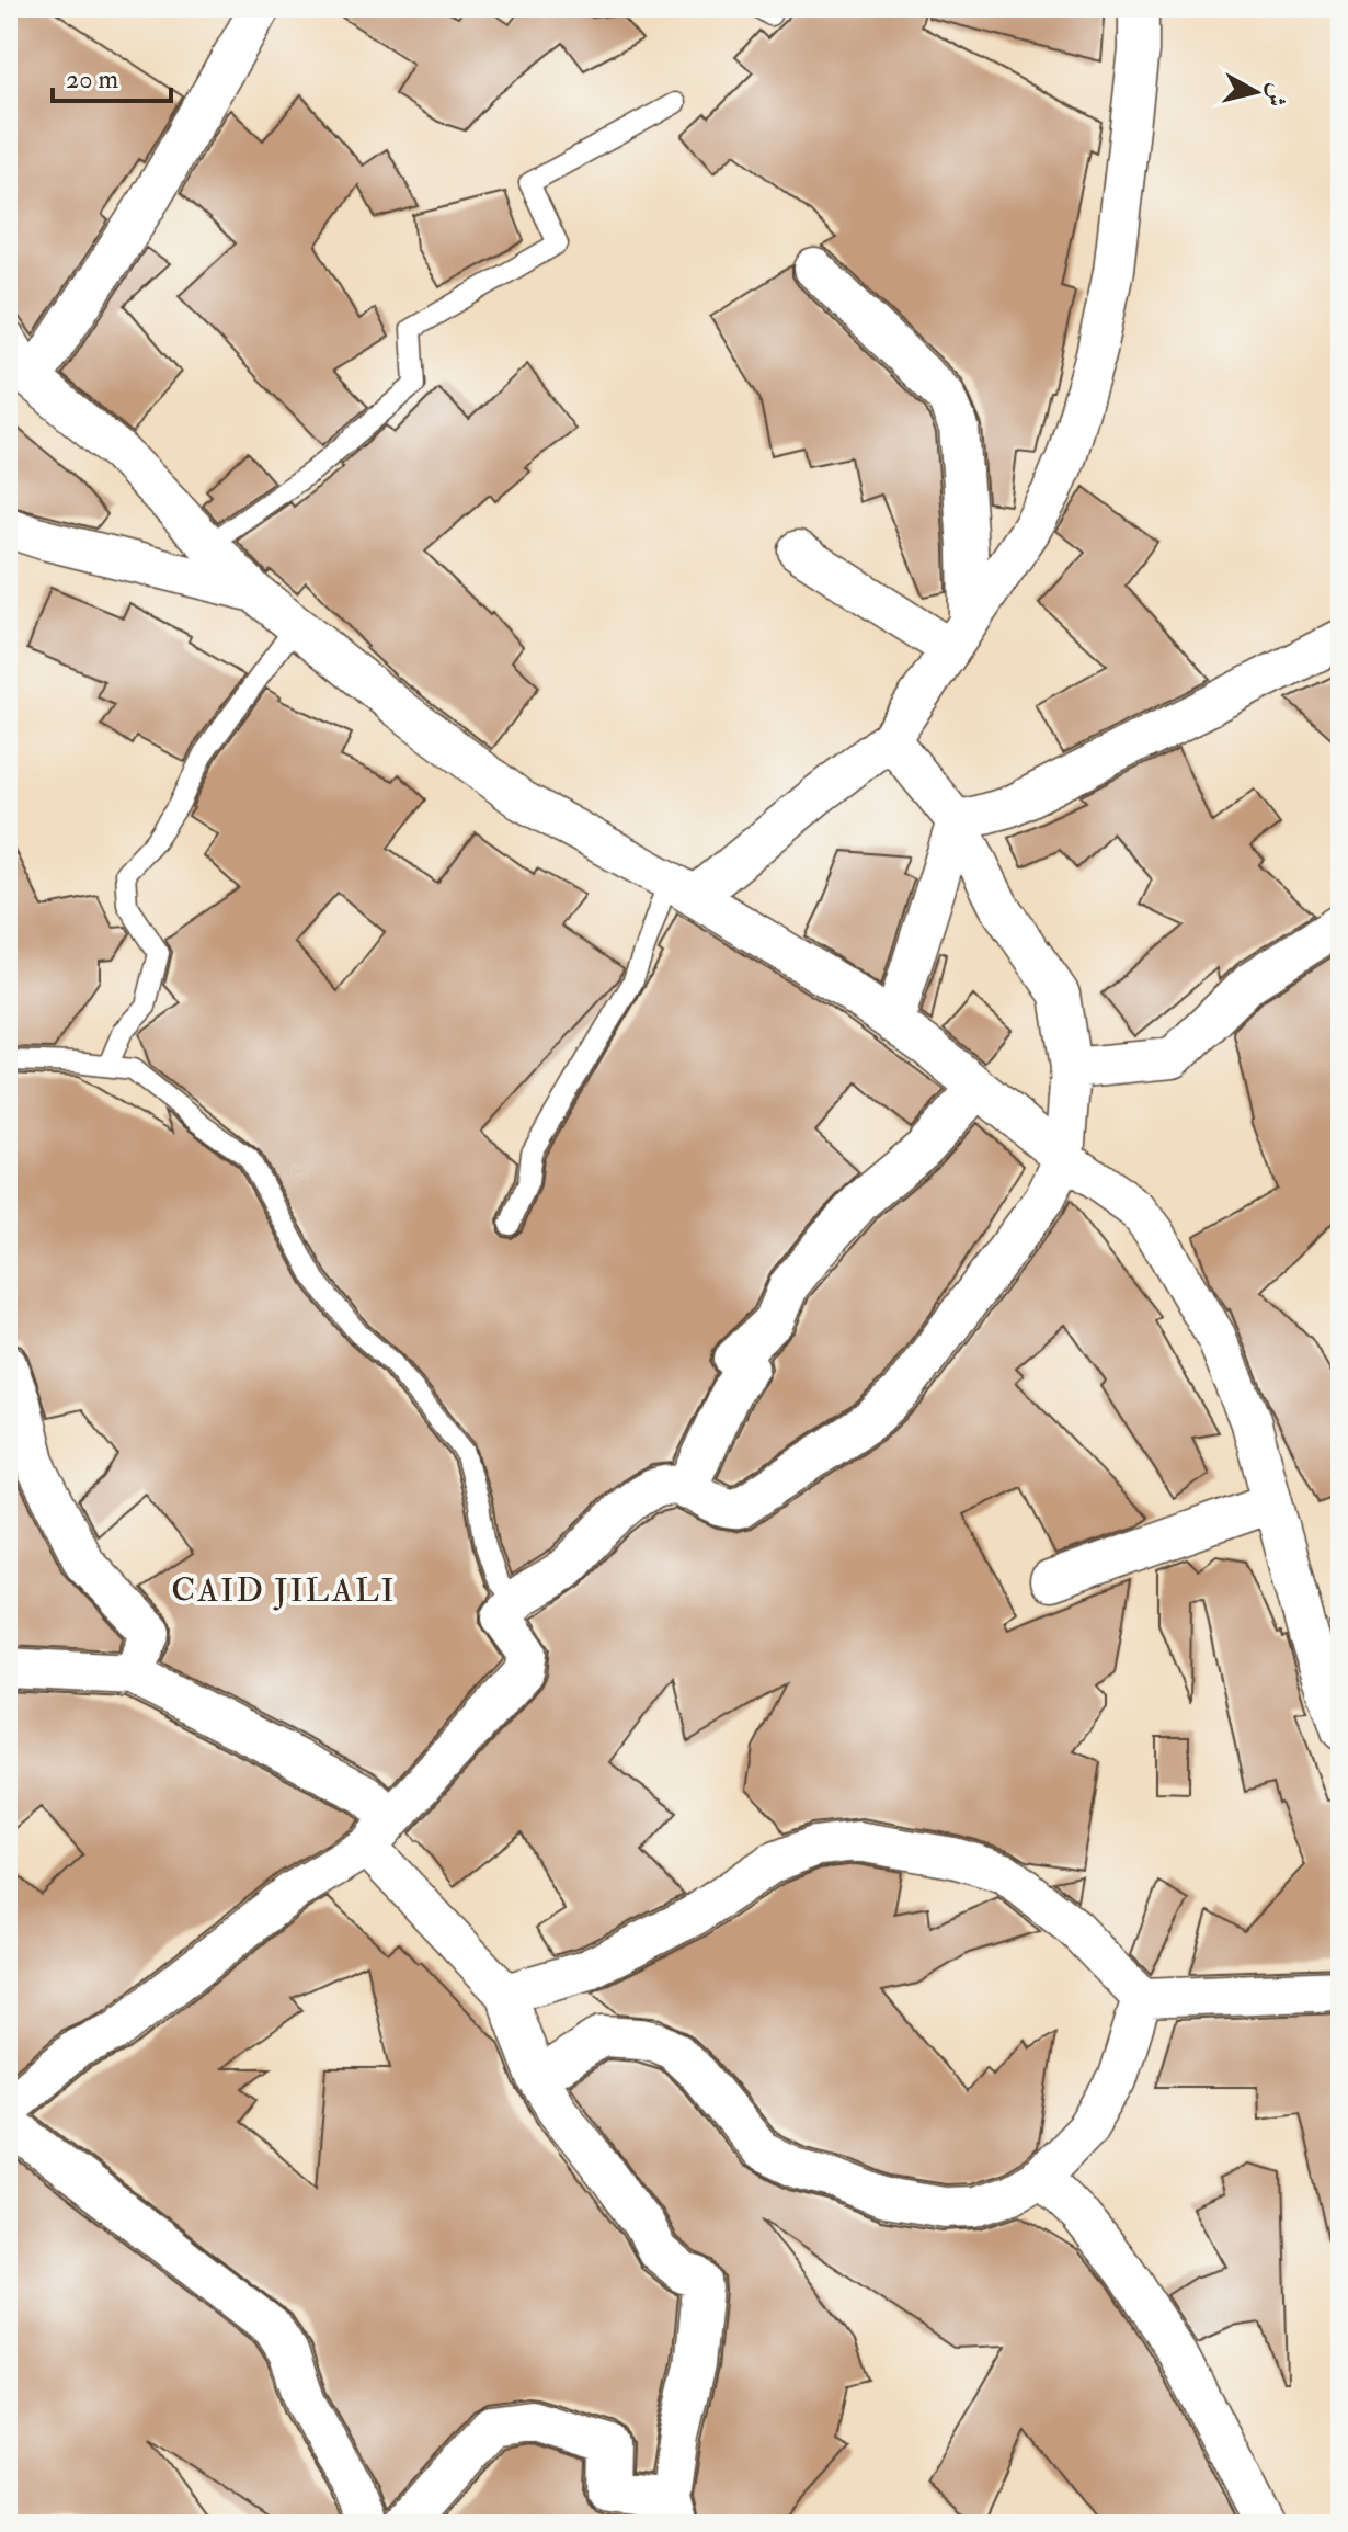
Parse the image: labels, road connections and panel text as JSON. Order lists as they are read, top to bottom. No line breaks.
{"districts":["CAID JILALI"],"scale_bar":"20 m","north":"right"}
